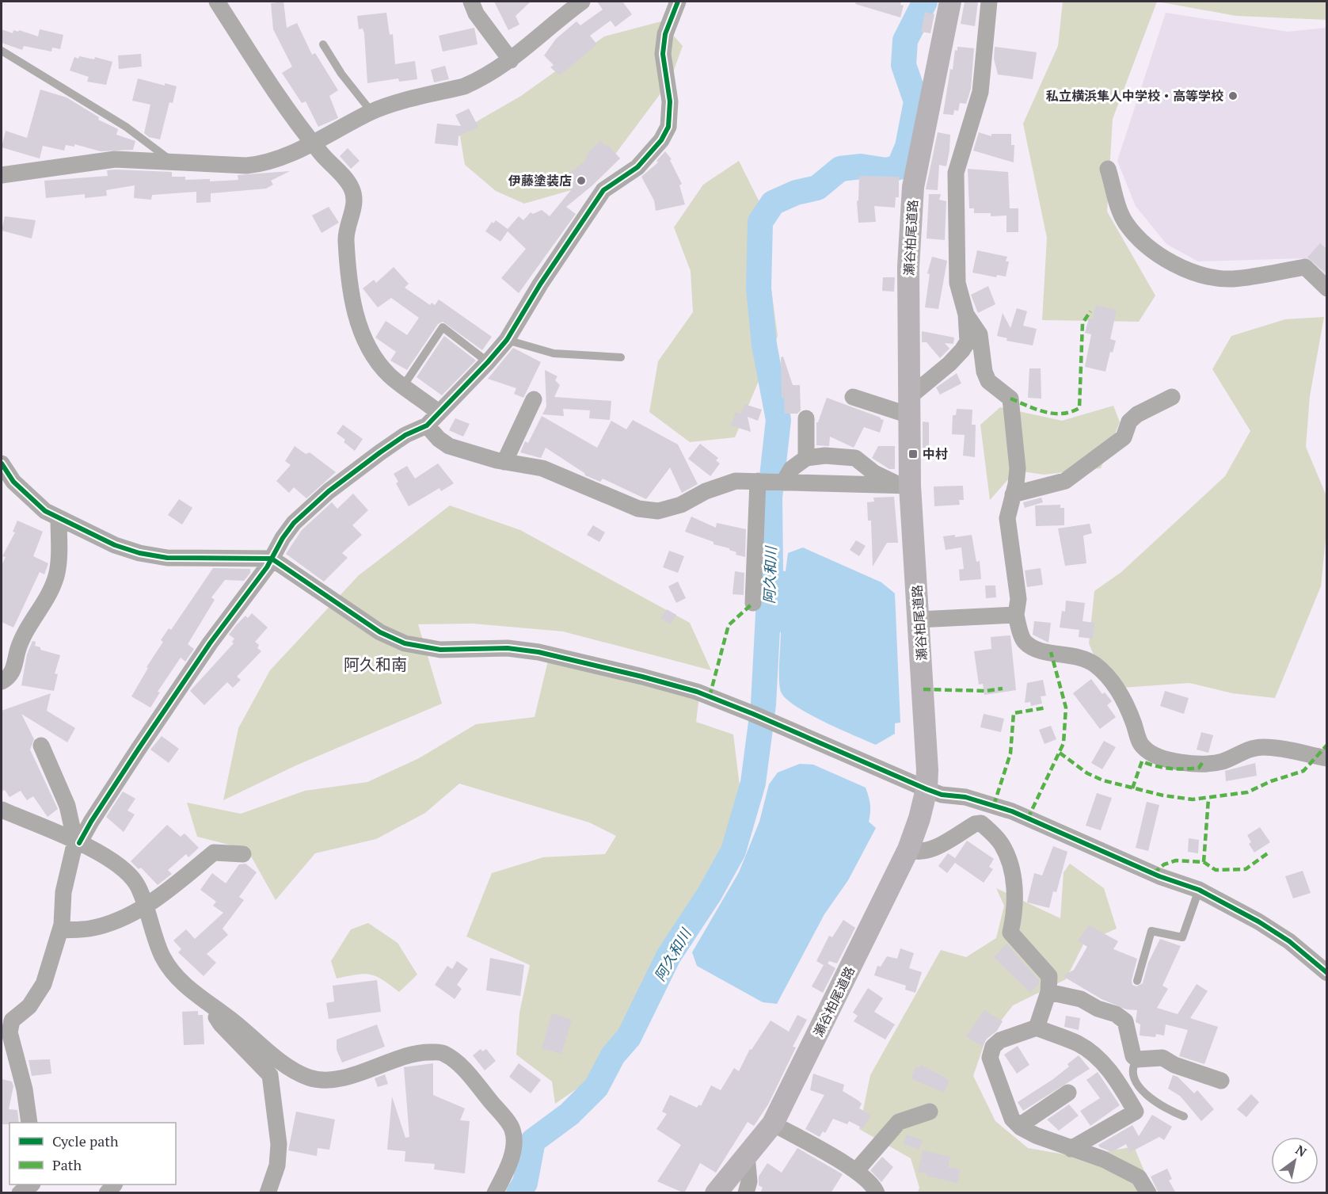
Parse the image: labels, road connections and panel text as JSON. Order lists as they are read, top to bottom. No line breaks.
{"streets":{"main road":["瀬谷柏尾道路"]},"districts":["阿久和南"],"water":["阿久和川"],"places":{"other":["私立横浜隼人中学校・高等学校","伊藤塗装店"],"transit":["中村"]},"legend":["Cycle path","Path"],"north":"top right"}
